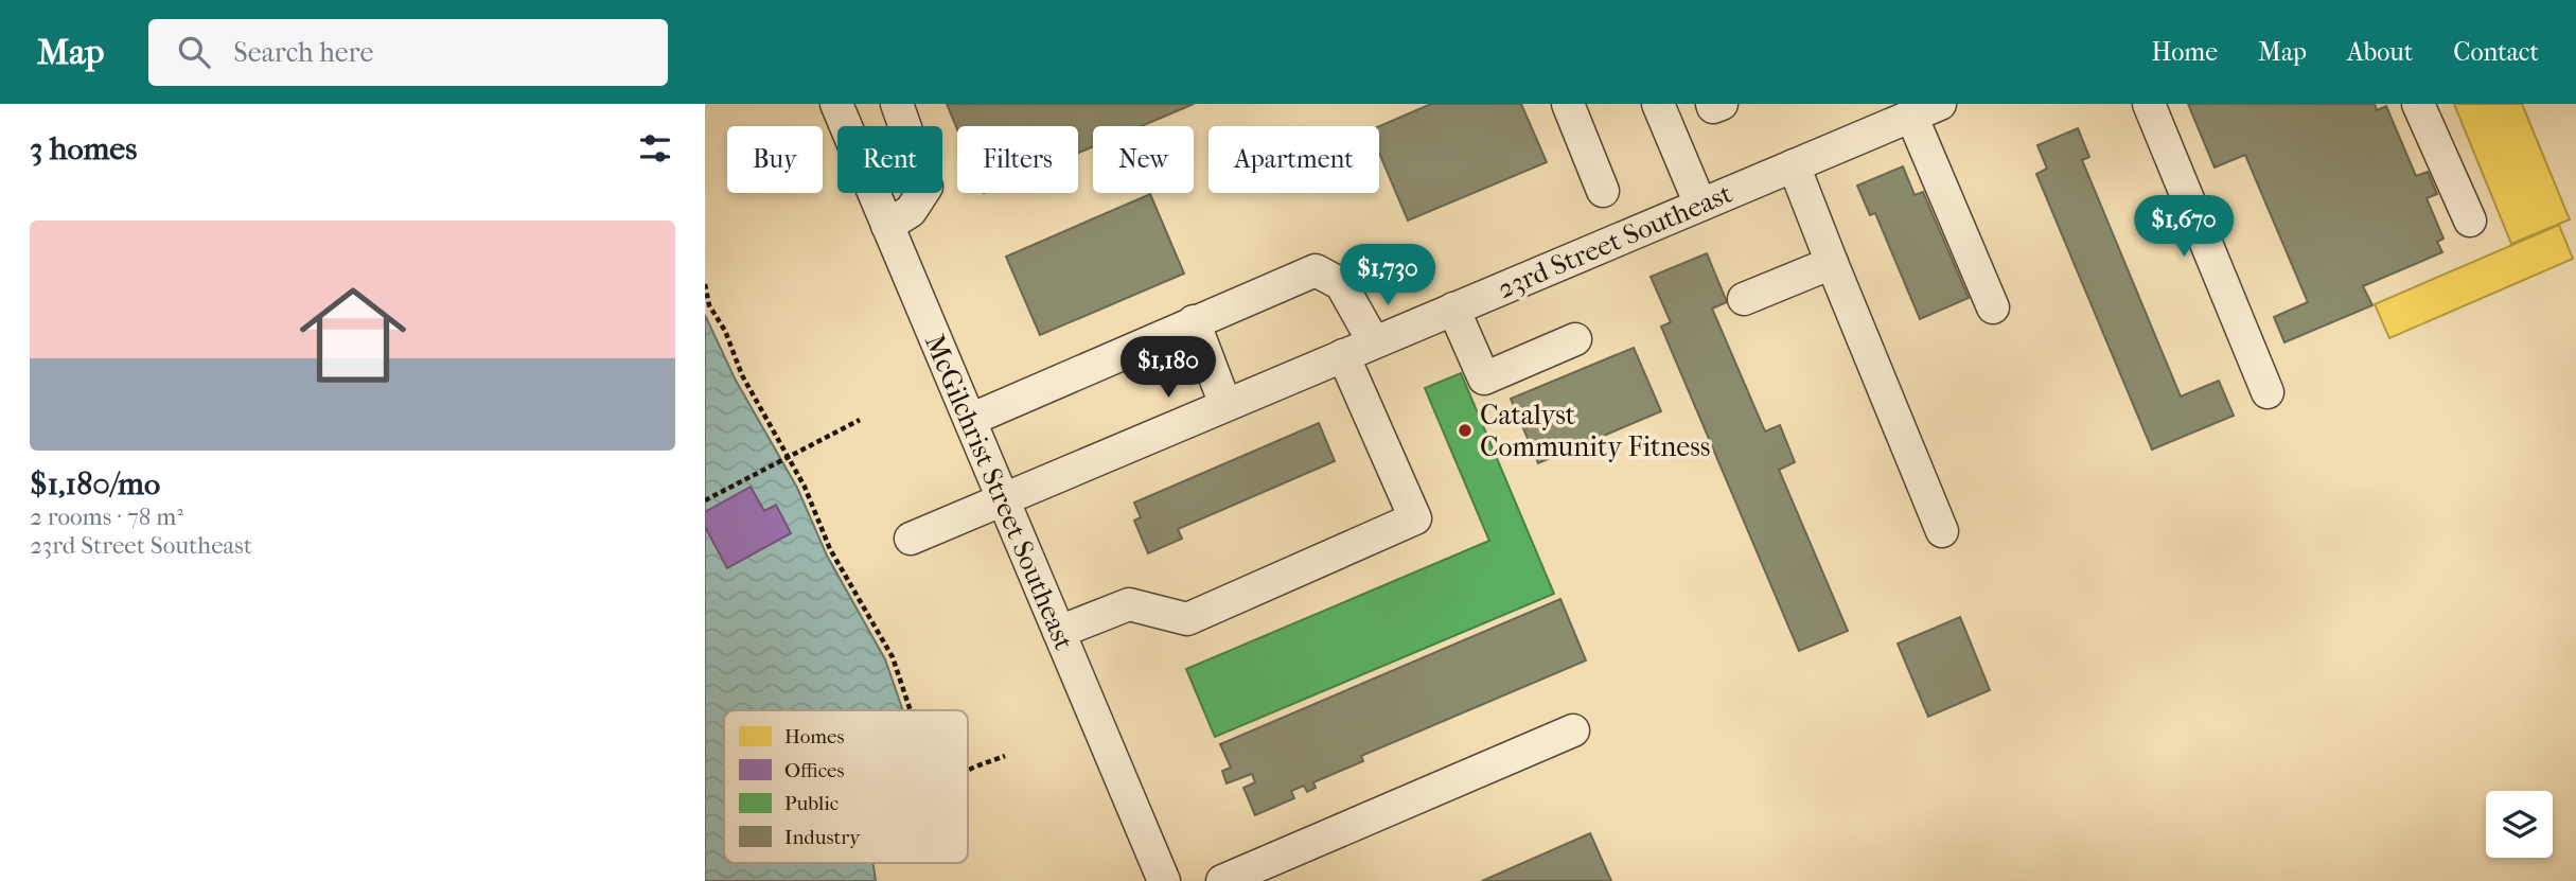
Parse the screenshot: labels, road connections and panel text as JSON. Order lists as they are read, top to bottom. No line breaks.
{"streets":{"street":["23rd Street Southeast","McGilchrist Street Southeast"]},"crossings":[["23rd Street Southeast","McGilchrist Street Southeast"]],"places":["Catalyst Community Fitness"],"legend":["Homes","Offices","Public","Industry"],"page":{"header":"Map","search":"Search here","nav":["Home","Map","About","Contact"],"heading":"3 homes","chip":["Buy","Rent","Filters","New","Apartment"],"list":[{"name":"$1,180/mo","note":"2 rooms · 78 m² · 23rd Street Southeast"}],"price":["$1,670","$1,730","$1,180"]}}
